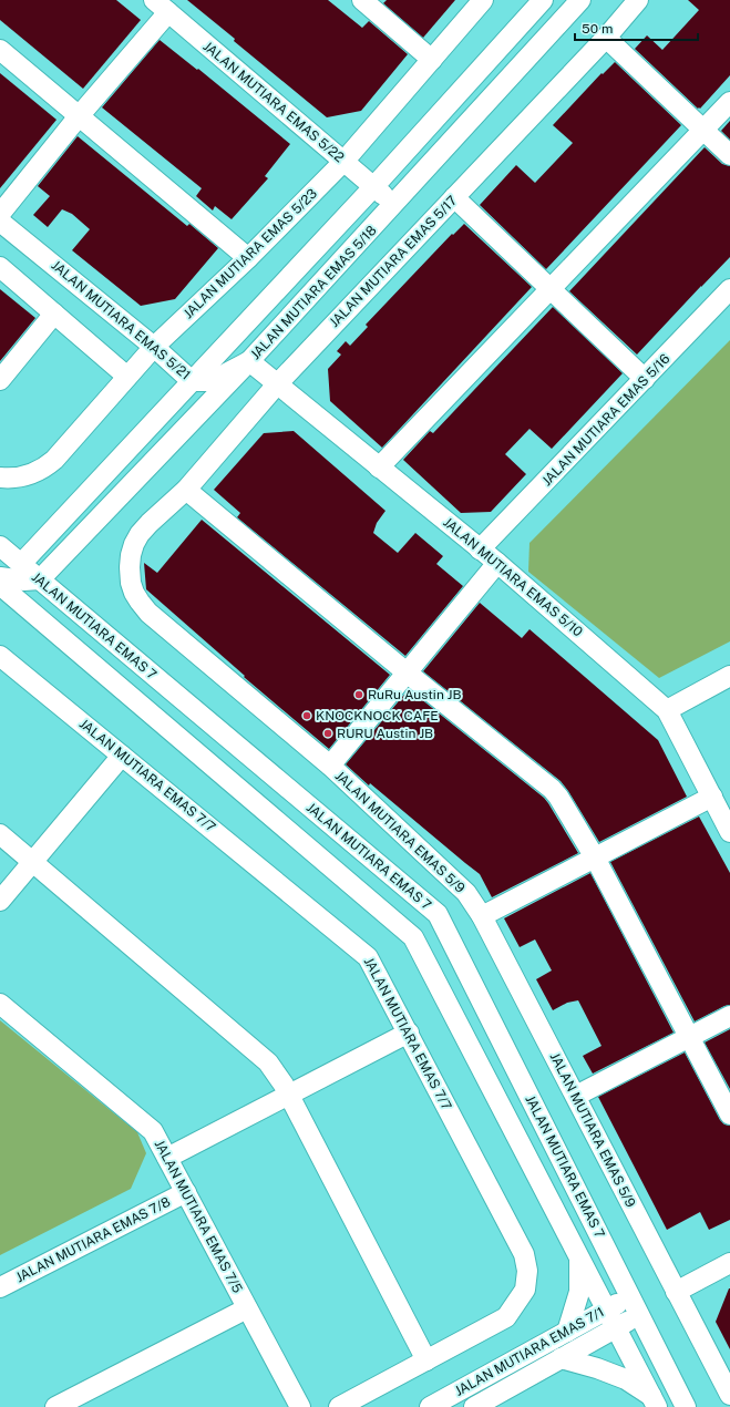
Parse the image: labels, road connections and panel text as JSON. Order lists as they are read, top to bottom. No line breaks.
{"streets":{"street":["JALAN MUTIARA EMAS 5/22","JALAN MUTIARA EMAS 5/23","JALAN MUTIARA EMAS 5/17","JALAN MUTIARA EMAS 5/18","JALAN MUTIARA EMAS 5/21","JALAN MUTIARA EMAS 5/16","JALAN MUTIARA EMAS 5/10","JALAN MUTIARA EMAS 7","JALAN MUTIARA EMAS 7/7","JALAN MUTIARA EMAS 5/9","JALAN MUTIARA EMAS 7/5","JALAN MUTIARA EMAS 7/8","JALAN MUTIARA EMAS 7/1"]},"crossings":[["JALAN MUTIARA EMAS 5/22","JALAN MUTIARA EMAS 5/23"],["JALAN MUTIARA EMAS 5/22","JALAN MUTIARA EMAS 5/18"],["JALAN MUTIARA EMAS 5/23","JALAN MUTIARA EMAS 5/21"],["JALAN MUTIARA EMAS 5/17","JALAN MUTIARA EMAS 5/10"],["JALAN MUTIARA EMAS 5/17","JALAN MUTIARA EMAS 5/9"],["JALAN MUTIARA EMAS 5/18","JALAN MUTIARA EMAS 5/21"],["JALAN MUTIARA EMAS 5/18","JALAN MUTIARA EMAS 5/10"],["JALAN MUTIARA EMAS 5/18","JALAN MUTIARA EMAS 7"],["JALAN MUTIARA EMAS 5/21","JALAN MUTIARA EMAS 5/10"],["JALAN MUTIARA EMAS 5/16","JALAN MUTIARA EMAS 5/10"],["JALAN MUTIARA EMAS 7","JALAN MUTIARA EMAS 7/1"],["JALAN MUTIARA EMAS 7/5","JALAN MUTIARA EMAS 7/8"]],"places":["RuRu Austin JB","KNOCKNOCK CAFE","RURU Austin JB"],"scale_bar":"50 m"}
